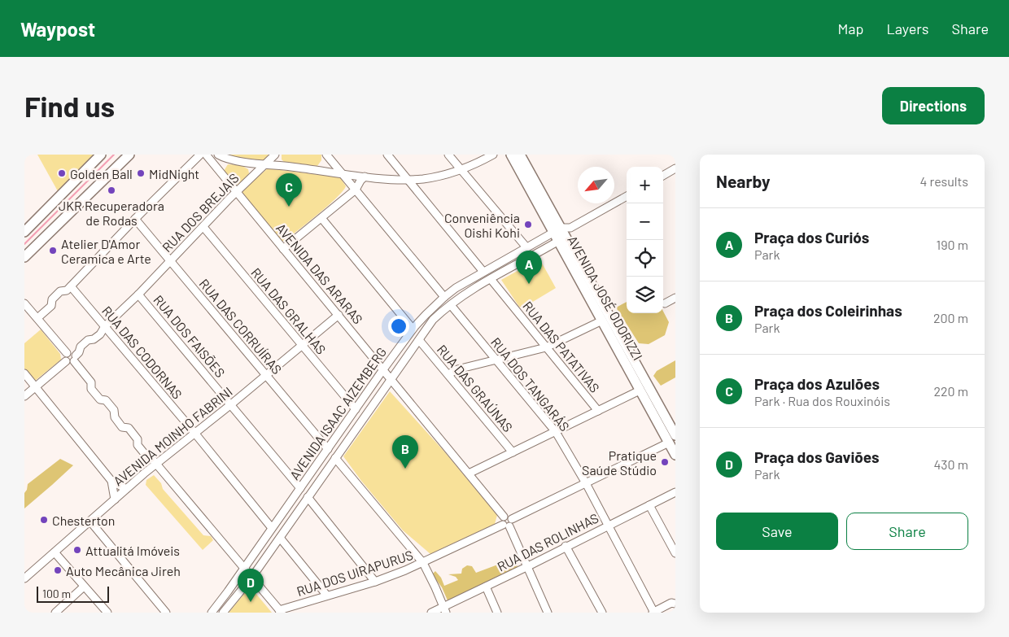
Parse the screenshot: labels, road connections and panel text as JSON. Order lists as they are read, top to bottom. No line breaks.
{"streets":{"main road":["AVENIDA JOSÉ ODORIZZI"],"street":["RUA DOS BREJAIS","AVENIDA DAS ARARAS","RUA DAS GRALHAS","RUA DAS CORRUÍRAS","RUA DOS FAISÕES","RUA DAS PATATIVAS","RUA DAS CODORNAS","RUA DOS TANGARÁS","RUA DAS GRAÚNAS","AVENIDA ISAAC AIZEMBERG","AVENIDA MOINHO FABRINI","RUA DAS ROLINHAS","RUA DOS UIRAPURUS"]},"crossings":[["RUA DOS BREJAIS","AVENIDA DAS ARARAS"],["RUA DOS BREJAIS","RUA DAS GRALHAS"],["RUA DOS BREJAIS","RUA DAS CORRUÍRAS"],["RUA DOS BREJAIS","RUA DOS FAISÕES"],["RUA DOS BREJAIS","RUA DAS CODORNAS"],["AVENIDA DAS ARARAS","AVENIDA ISAAC AIZEMBERG"],["AVENIDA DAS ARARAS","AVENIDA MOINHO FABRINI"],["AVENIDA JOSÉ ODORIZZI","AVENIDA ISAAC AIZEMBERG"],["RUA DAS GRALHAS","AVENIDA ISAAC AIZEMBERG"],["RUA DAS GRALHAS","AVENIDA MOINHO FABRINI"],["RUA DAS CORRUÍRAS","AVENIDA ISAAC AIZEMBERG"],["RUA DAS CORRUÍRAS","AVENIDA MOINHO FABRINI"],["RUA DOS FAISÕES","AVENIDA ISAAC AIZEMBERG"],["RUA DOS FAISÕES","AVENIDA MOINHO FABRINI"],["RUA DAS PATATIVAS","AVENIDA ISAAC AIZEMBERG"],["RUA DAS CODORNAS","AVENIDA ISAAC AIZEMBERG"],["RUA DAS CODORNAS","AVENIDA MOINHO FABRINI"],["RUA DOS TANGARÁS","AVENIDA ISAAC AIZEMBERG"],["RUA DOS TANGARÁS","RUA DAS ROLINHAS"],["RUA DAS GRAÚNAS","AVENIDA ISAAC AIZEMBERG"]],"places":["Golden Ball","MidNight","JKR Recuperadora de Rodas","Conveniência Oishi Kohi","Atelier D'Amor Ceramica e Arte","Pratique Saúde Stúdio","Chesterton","Attualitá Imóveis","Auto Mecânica Jireh"],"scale_bar":"100 m","north":"bottom left","page":{"header":"Waypost","nav":["Map","Layers","Share"],"buttons":["Directions",["Save","Share"]],"title":"Find us","heading":["Nearby","4 results"],"map_buttons":["+","−"],"pins":["C","A","B","D"],"list":[{"mark":"A","name":"Praça dos Curiós","note":"Park","value":"190 m"},{"mark":"B","name":"Praça dos Coleirinhas","note":"Park","value":"200 m"},{"mark":"C","name":"Praça dos Azulões","note":"Park · Rua dos Rouxinóis","value":"220 m"},{"mark":"D","name":"Praça dos Gaviões","note":"Park","value":"430 m"}],"scale":"100 m"}}
